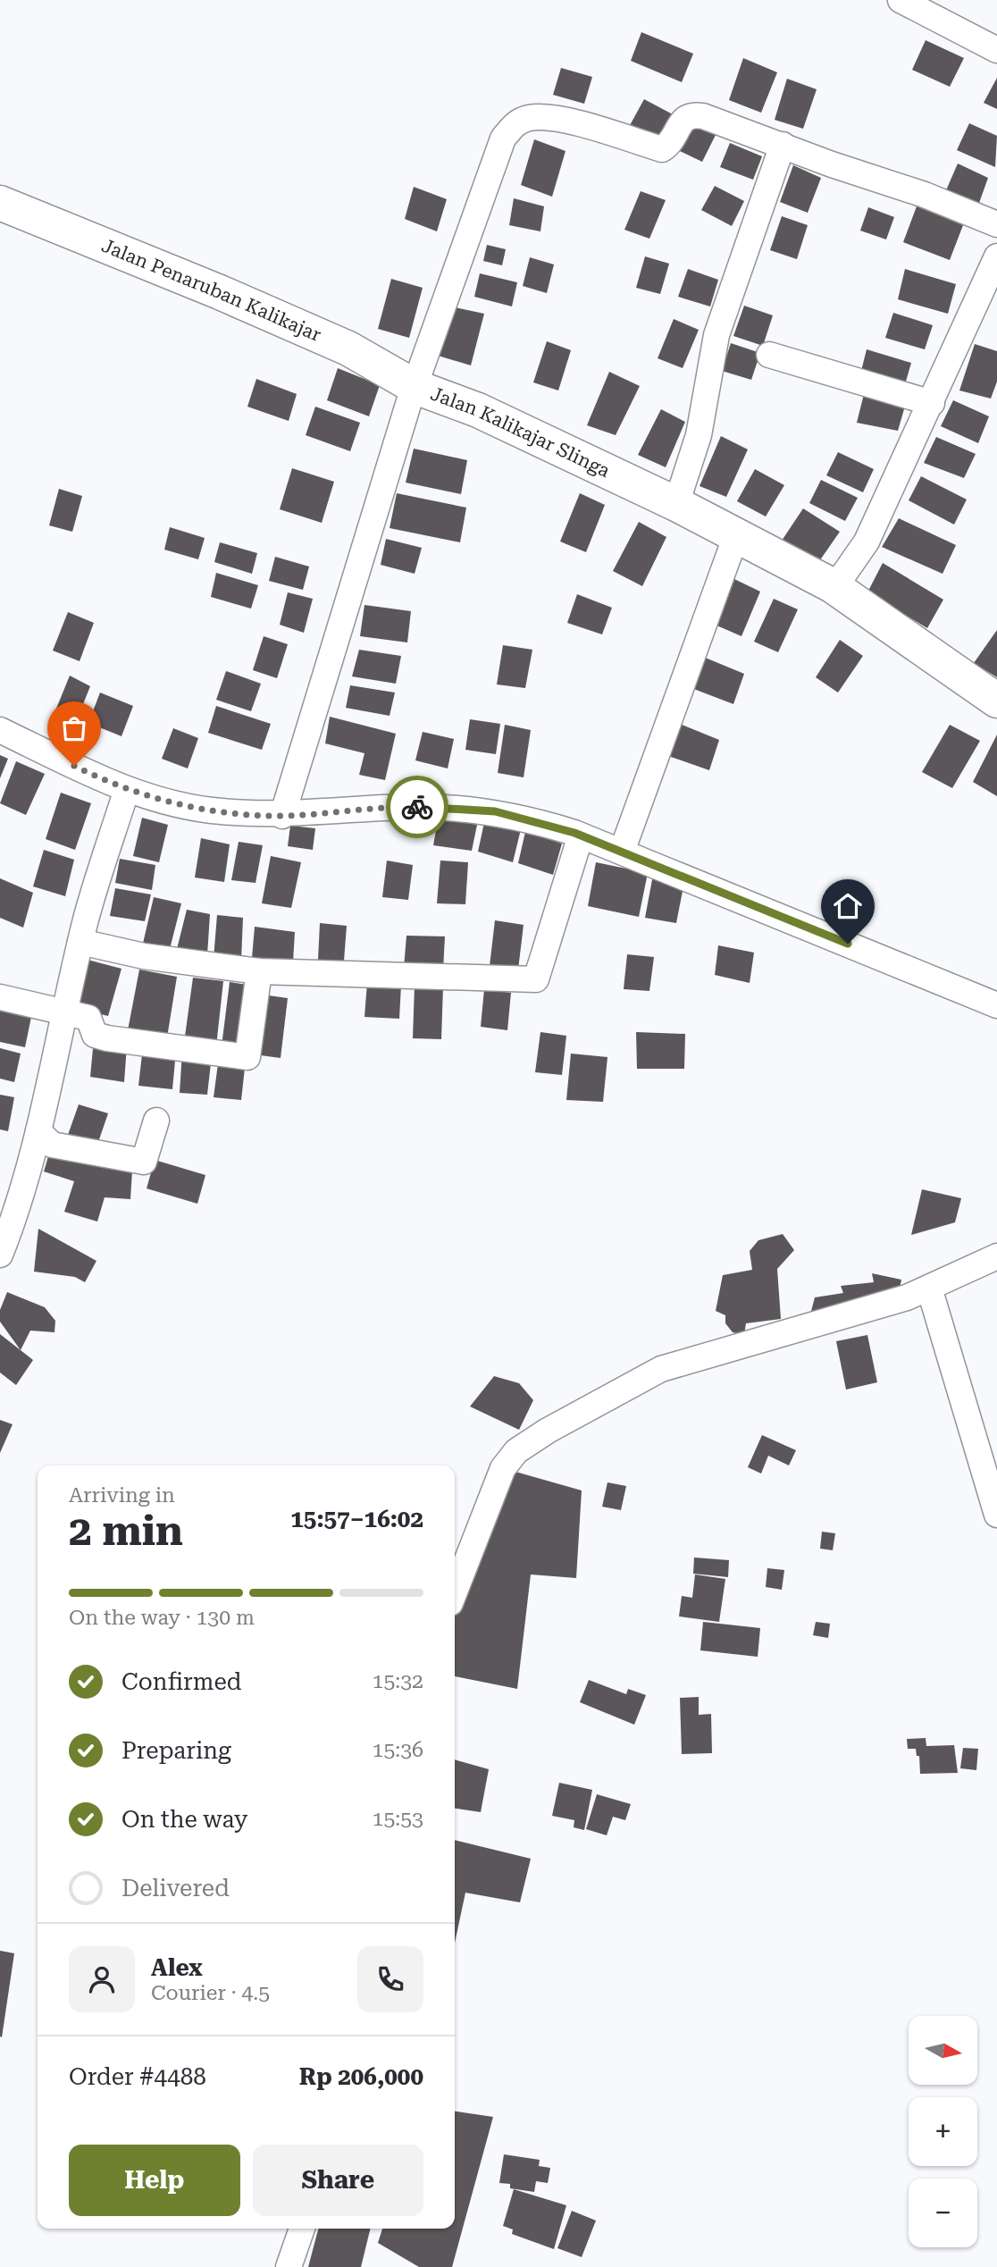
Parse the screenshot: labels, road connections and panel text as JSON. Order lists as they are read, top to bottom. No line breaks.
{"streets":{"street":["Jalan Penaruban Kalikajar","Jalan Kalikajar Slinga"]},"crossings":[["Jalan Penaruban Kalikajar","Jalan Kalikajar Slinga"]],"north":"right","page":{"heading":["2 min","Arriving in","15:57–16:02"],"panel":["Alex","Courier · 4.5","Order #4488","Rp 206,000"],"bar":"On the way · 130 m","list":[["Confirmed","15:32"],["Preparing","15:36"],["On the way","15:53"],"Delivered"],"map_buttons":["+","−"],"buttons":["Help","Share"]}}
